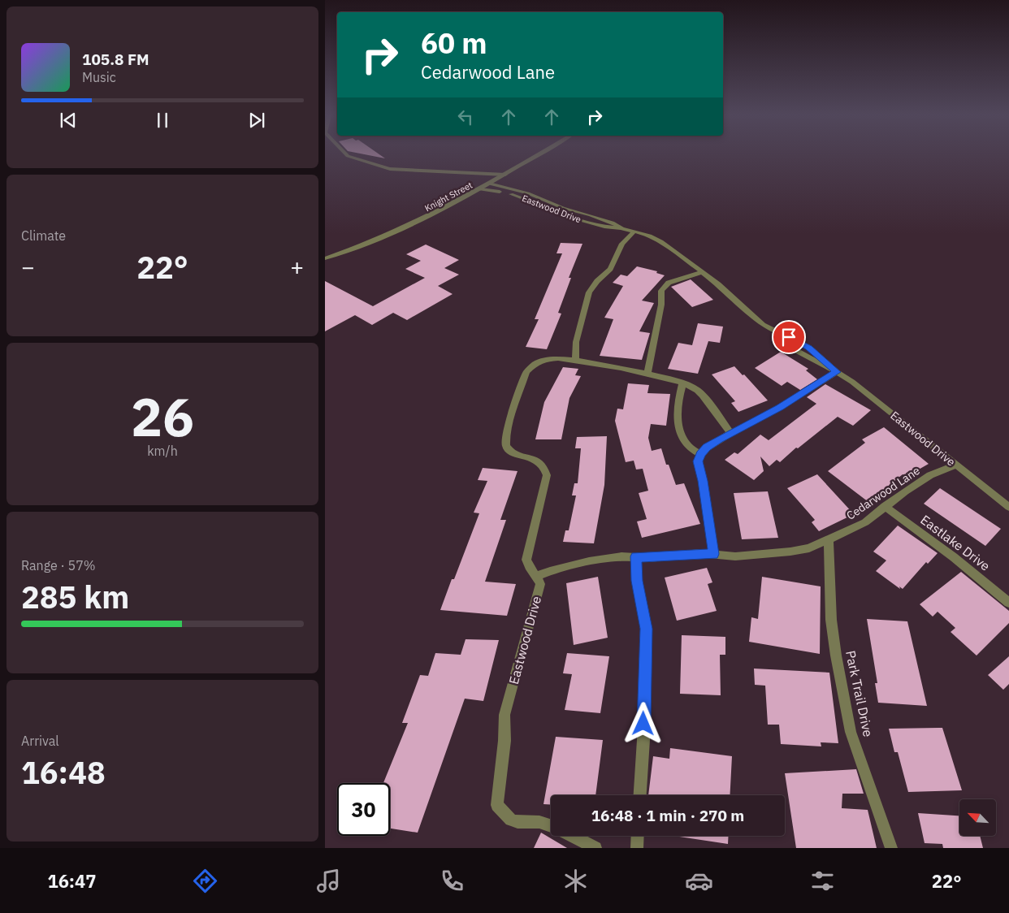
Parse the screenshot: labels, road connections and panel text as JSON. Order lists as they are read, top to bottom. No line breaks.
{"streets":{"street":["Knight Street","Eastwood Drive","Cedarwood Lane","Eastlake Drive","Park Trail Drive"]},"crossings":[["Knight Street","Eastwood Drive"],["Eastwood Drive","Cedarwood Lane"],["Cedarwood Lane","Eastlake Drive"],["Cedarwood Lane","Park Trail Drive"]],"north":"top left","page":{"turn":["60 m","Cedarwood Lane"],"song":["105.8 FM","Music"],"tile":["Climate",["26","km/h"],["Range · 57%","285 km"],["Arrival","16:48"]],"heat":["−","22°","+"],"limit":"30","trip":"16:48 · 1 min · 270 m","tabs":["16:47","22°"]}}
